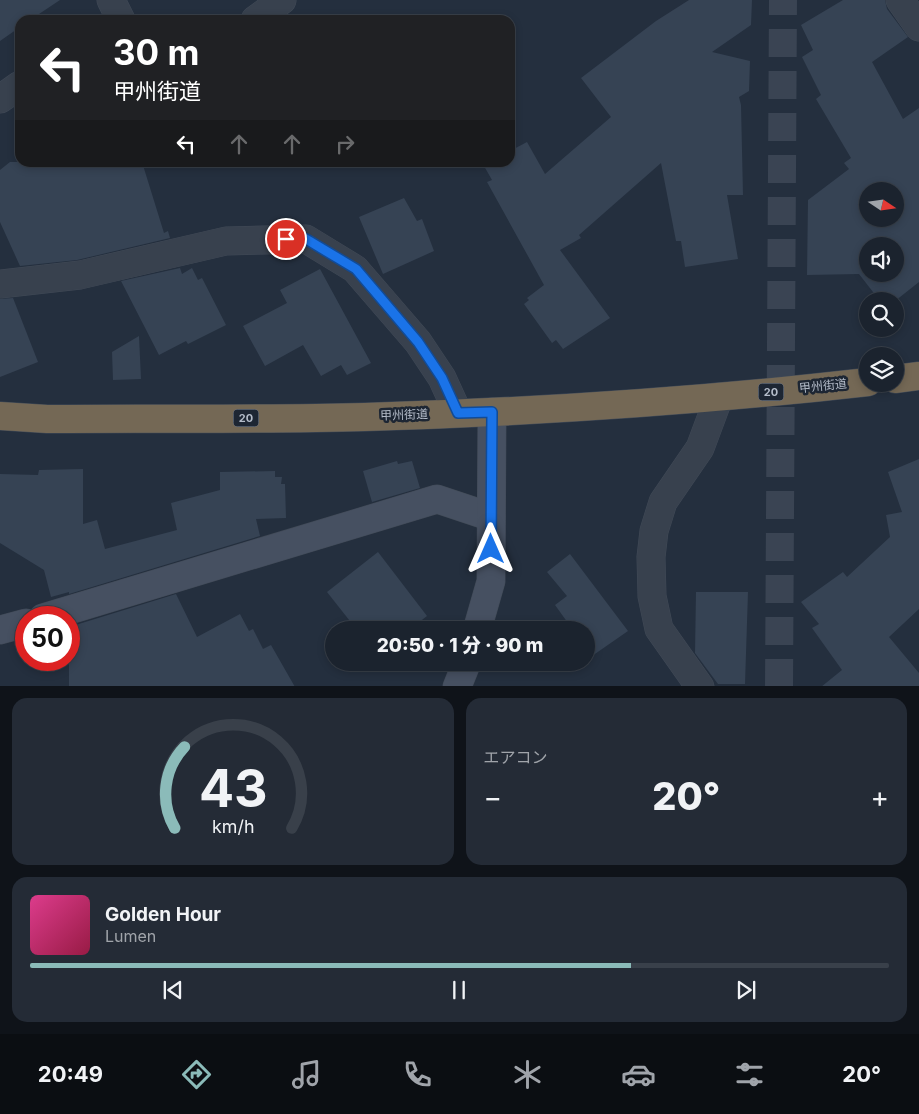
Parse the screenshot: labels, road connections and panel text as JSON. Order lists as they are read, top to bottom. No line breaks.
{"streets":{"highway":["甲州街道","20"]},"north":"right","page":{"turn":["30 m","甲州街道"],"limit":"50","trip":"20:50 · 1 分 · 90 m","tile":"エアコン","heat":["−","20°","+"],"song":["Golden Hour","Lumen"],"tabs":["20:49","20°"],"gauge":["43","km/h"]}}
